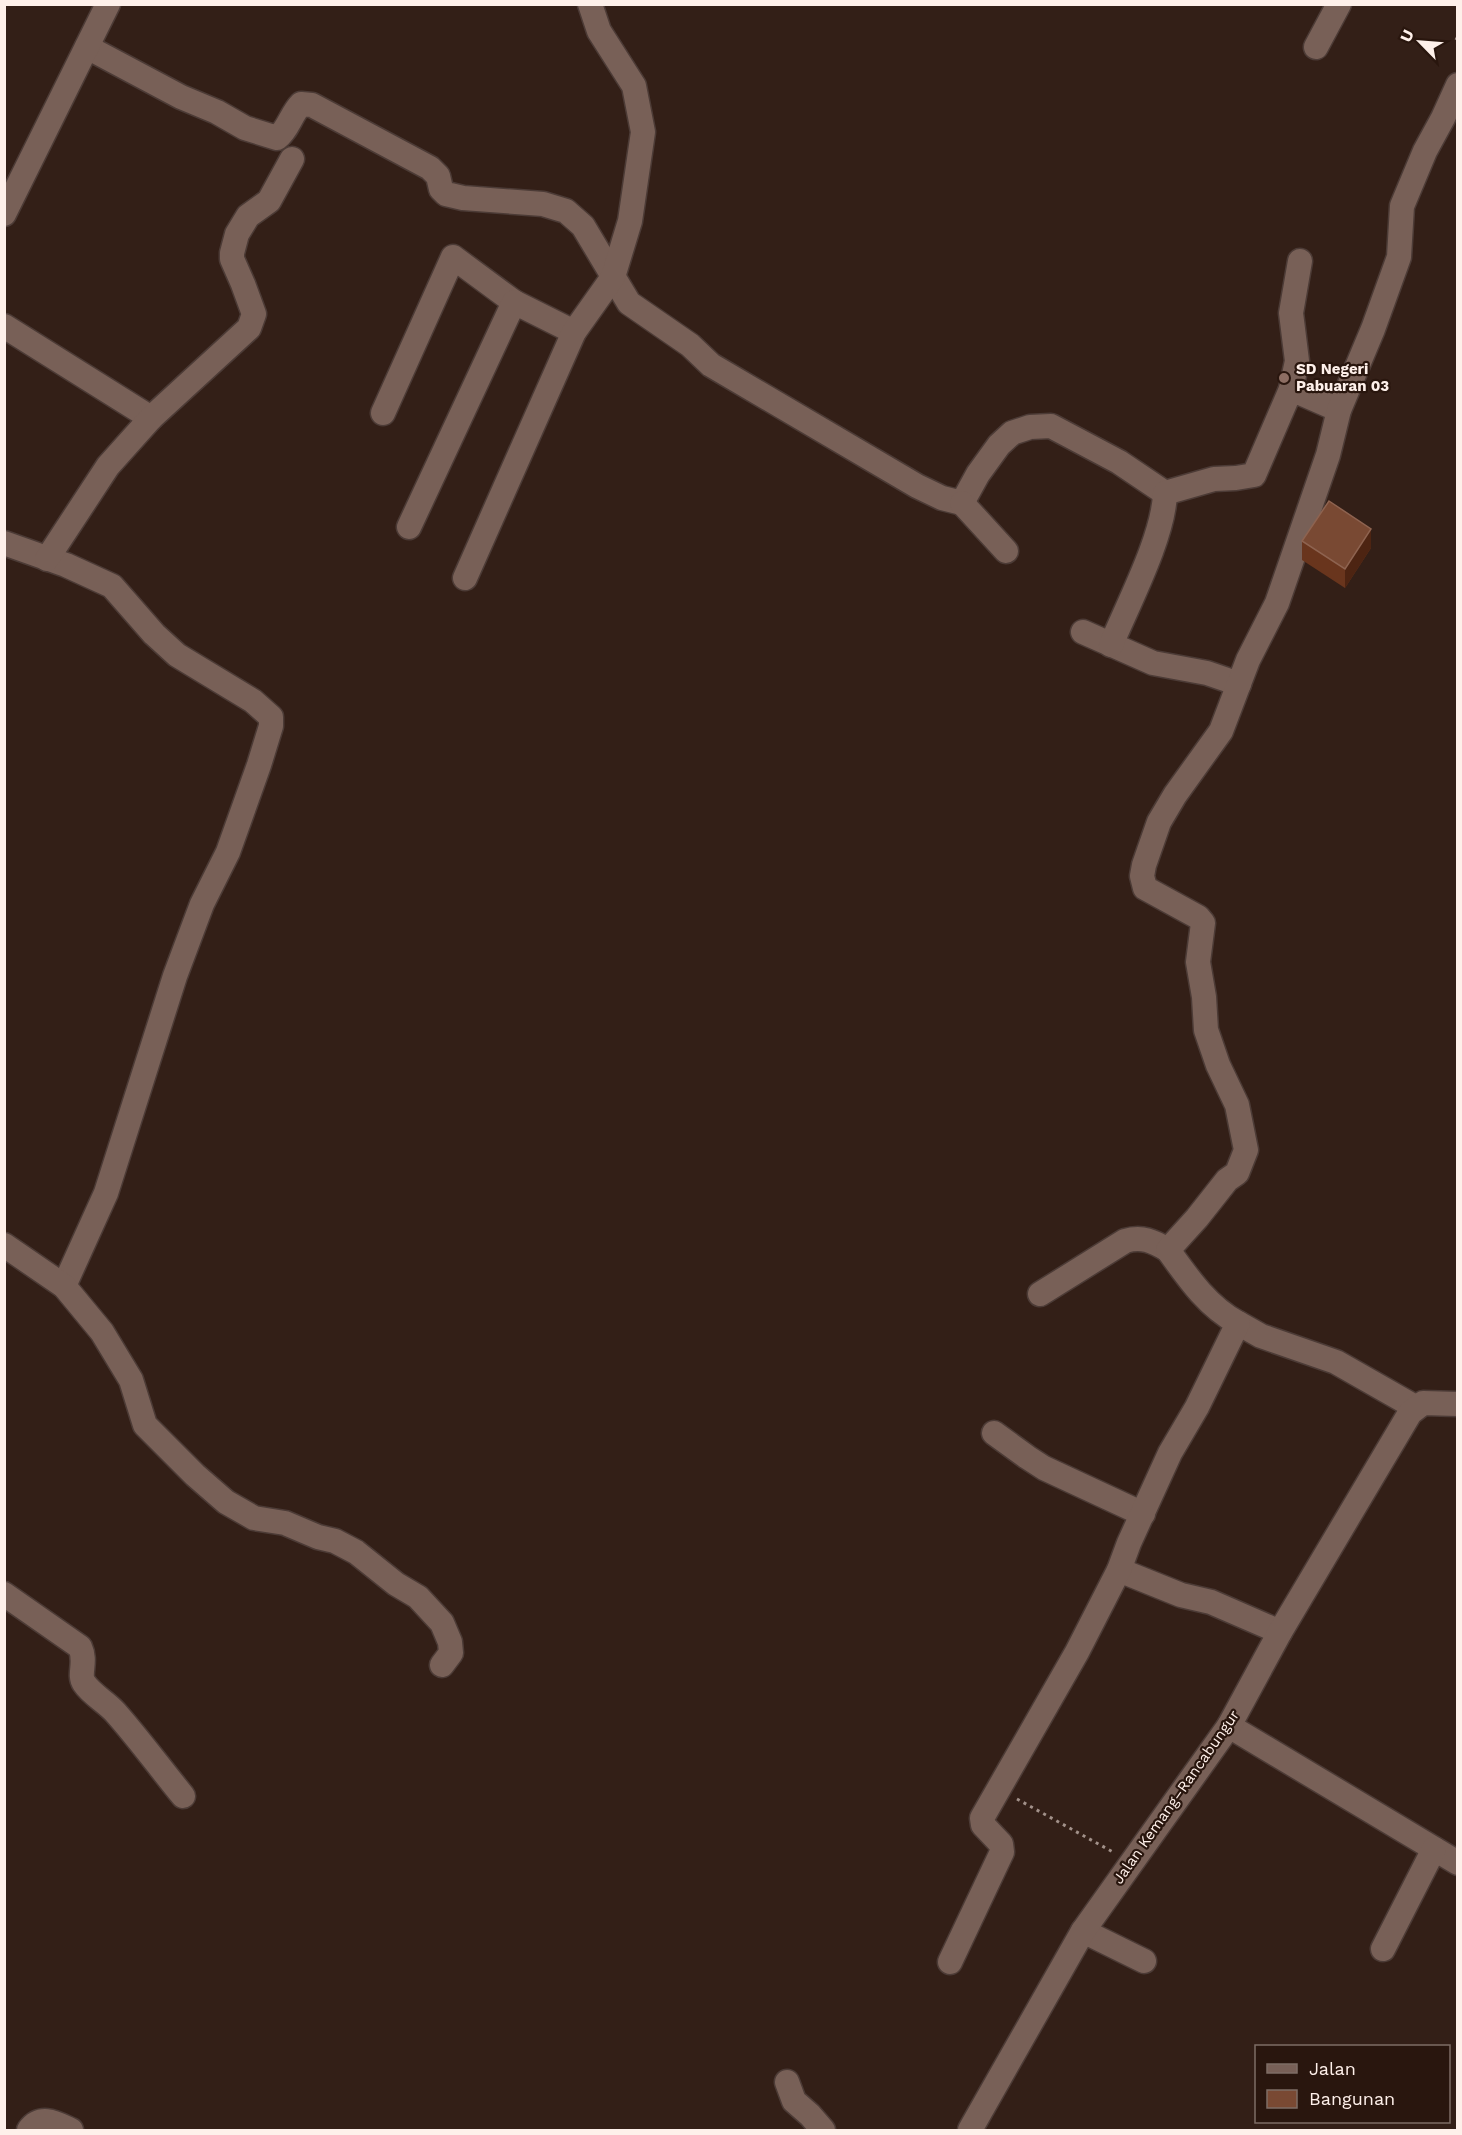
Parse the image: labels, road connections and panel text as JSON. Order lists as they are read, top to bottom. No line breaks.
{"streets":{"street":["Jalan Kemang–Rancabungur"]},"places":["SD Negeri Pabuaran 03"],"legend":["Jalan","Bangunan"],"north":"top left"}
